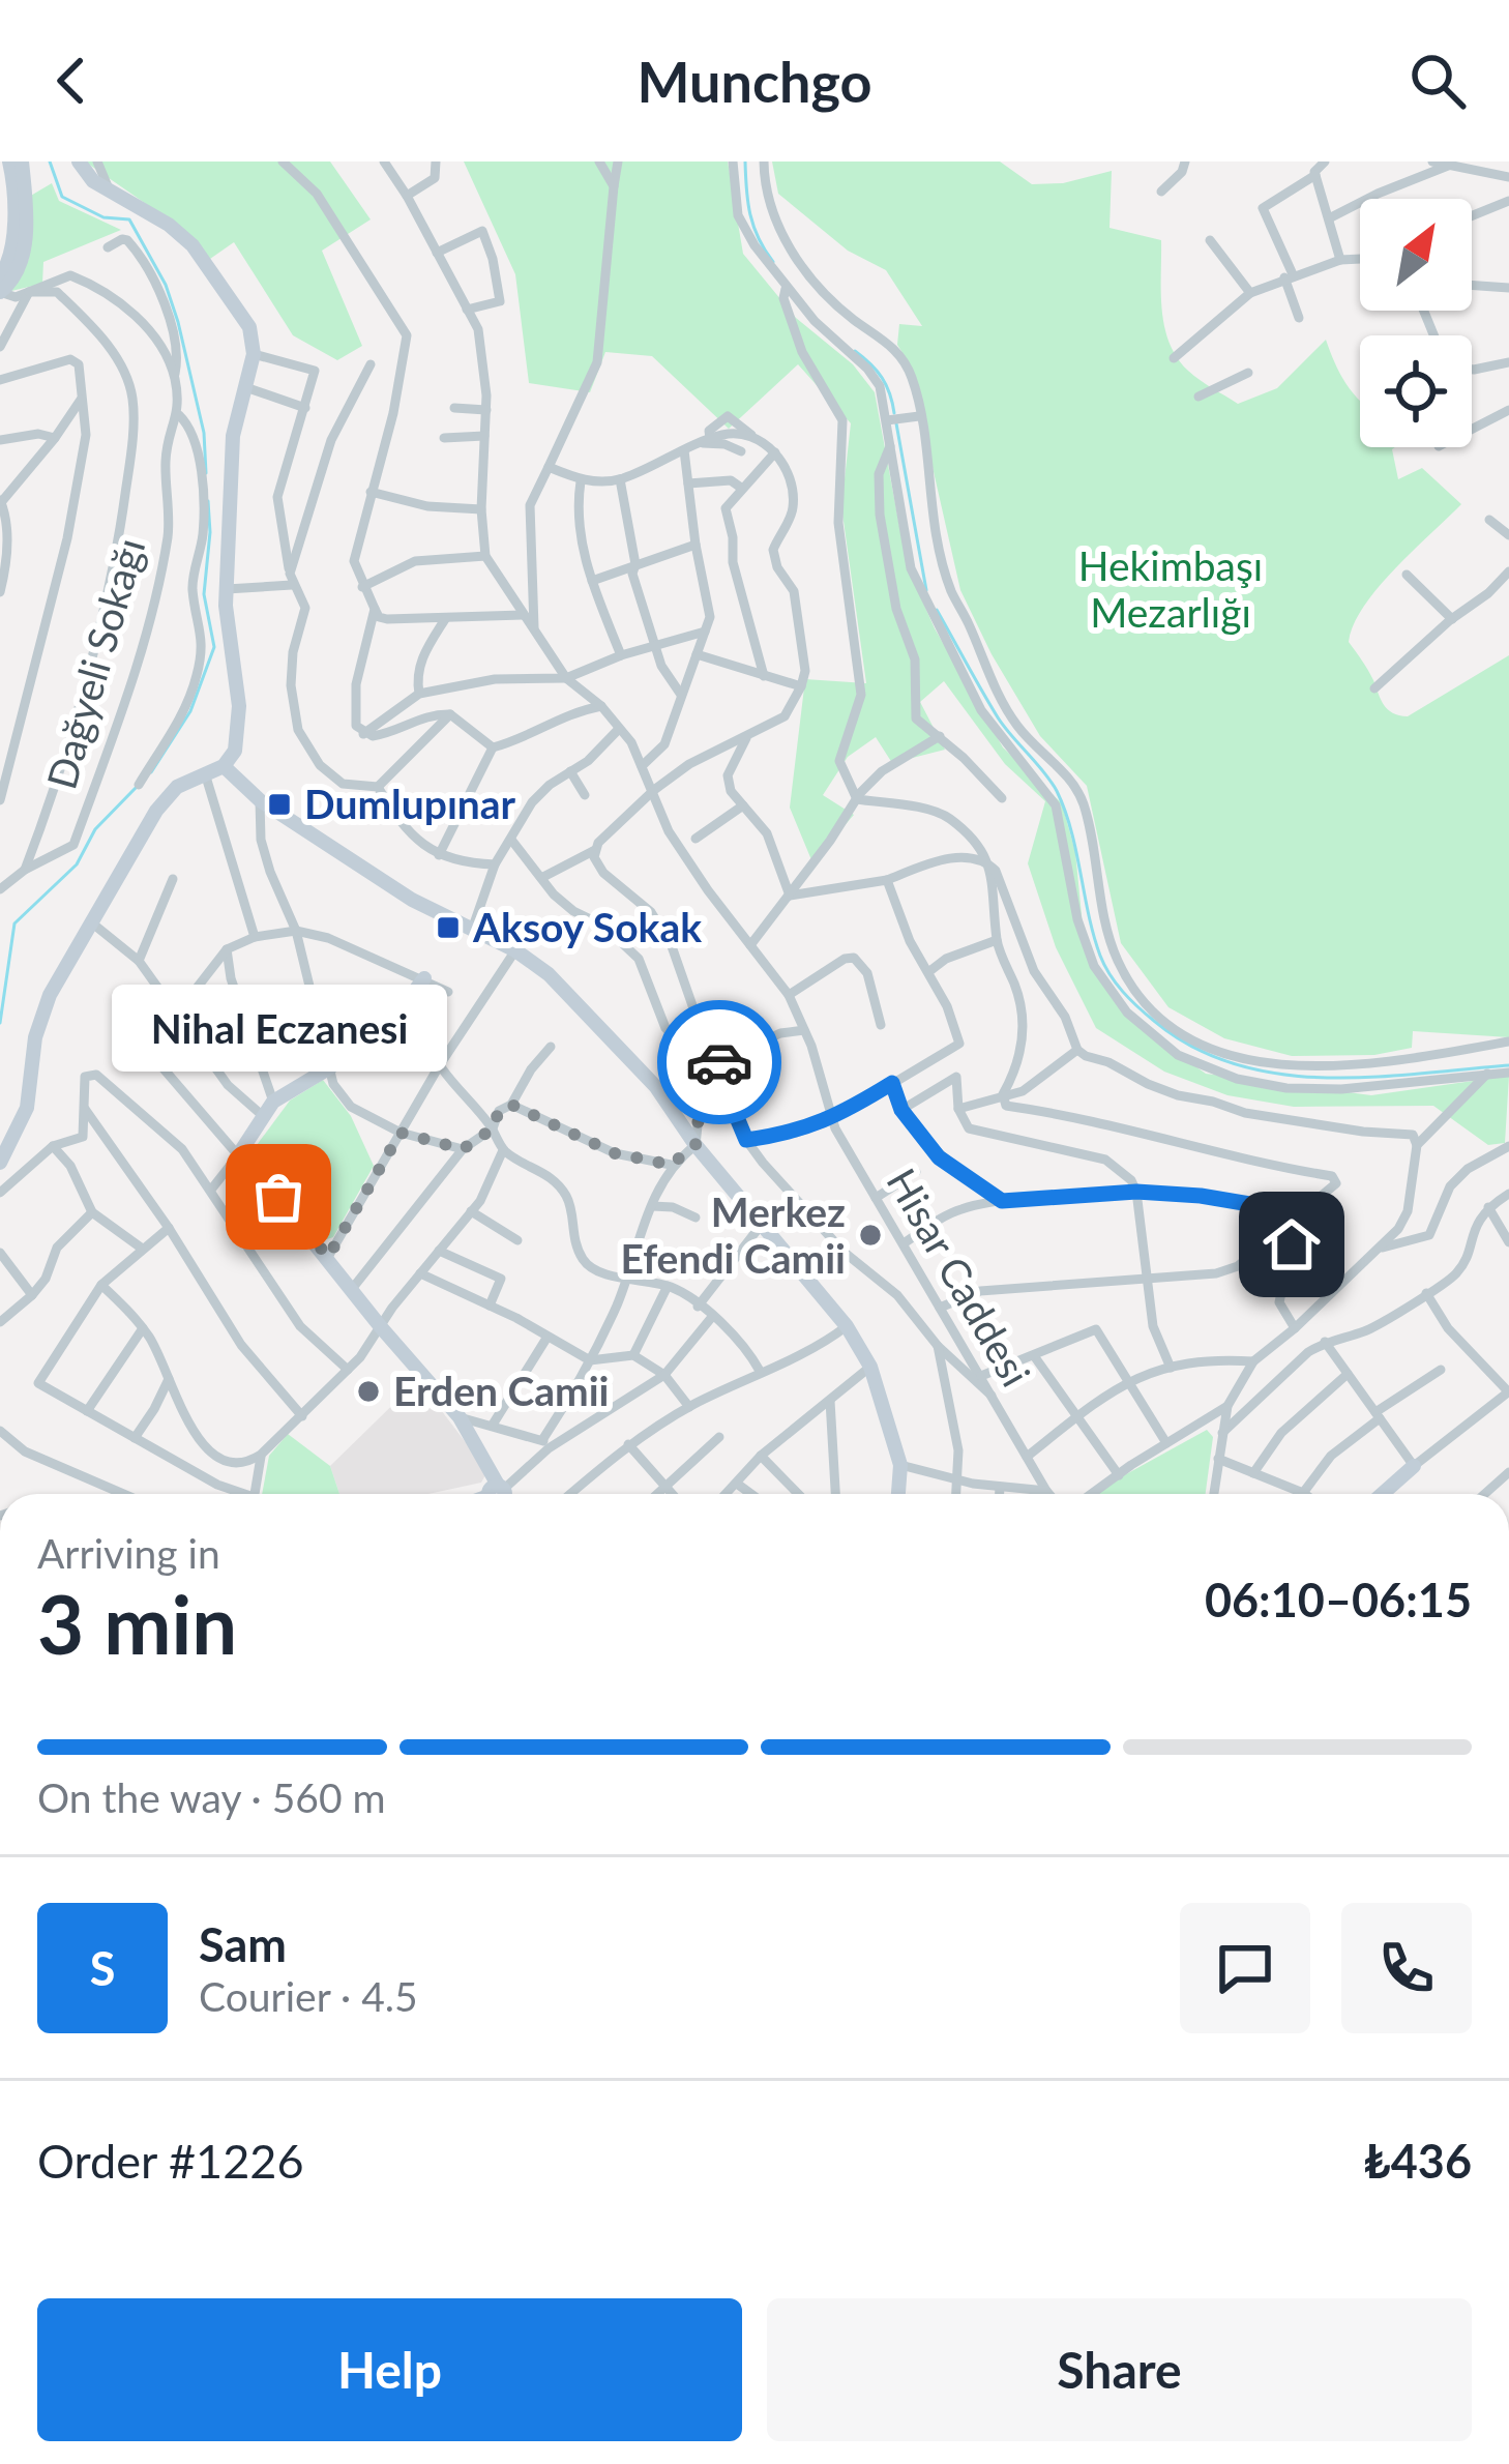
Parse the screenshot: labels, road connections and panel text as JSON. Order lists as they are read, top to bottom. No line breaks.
{"streets":{"street":["Dağyeli Sokağı","Hisar Caddesi"]},"parks":["Hekimbaşı Mezarlığı"],"places":{"transit":["Dumlupınar","Aksoy Sokak"],"other":["Nihal Eczanesi","Merkez Efendi Camii","Erden Camii"]},"north":"top right","page":{"header":"Munchgo","bubble":"Nihal Eczanesi","heading":["3 min","Arriving in","06:10–06:15"],"panel":["Sam","Courier · 4.5","Order #1226","₺436"],"bar":"On the way · 560 m","round":"S","buttons":["Help","Share"]}}
